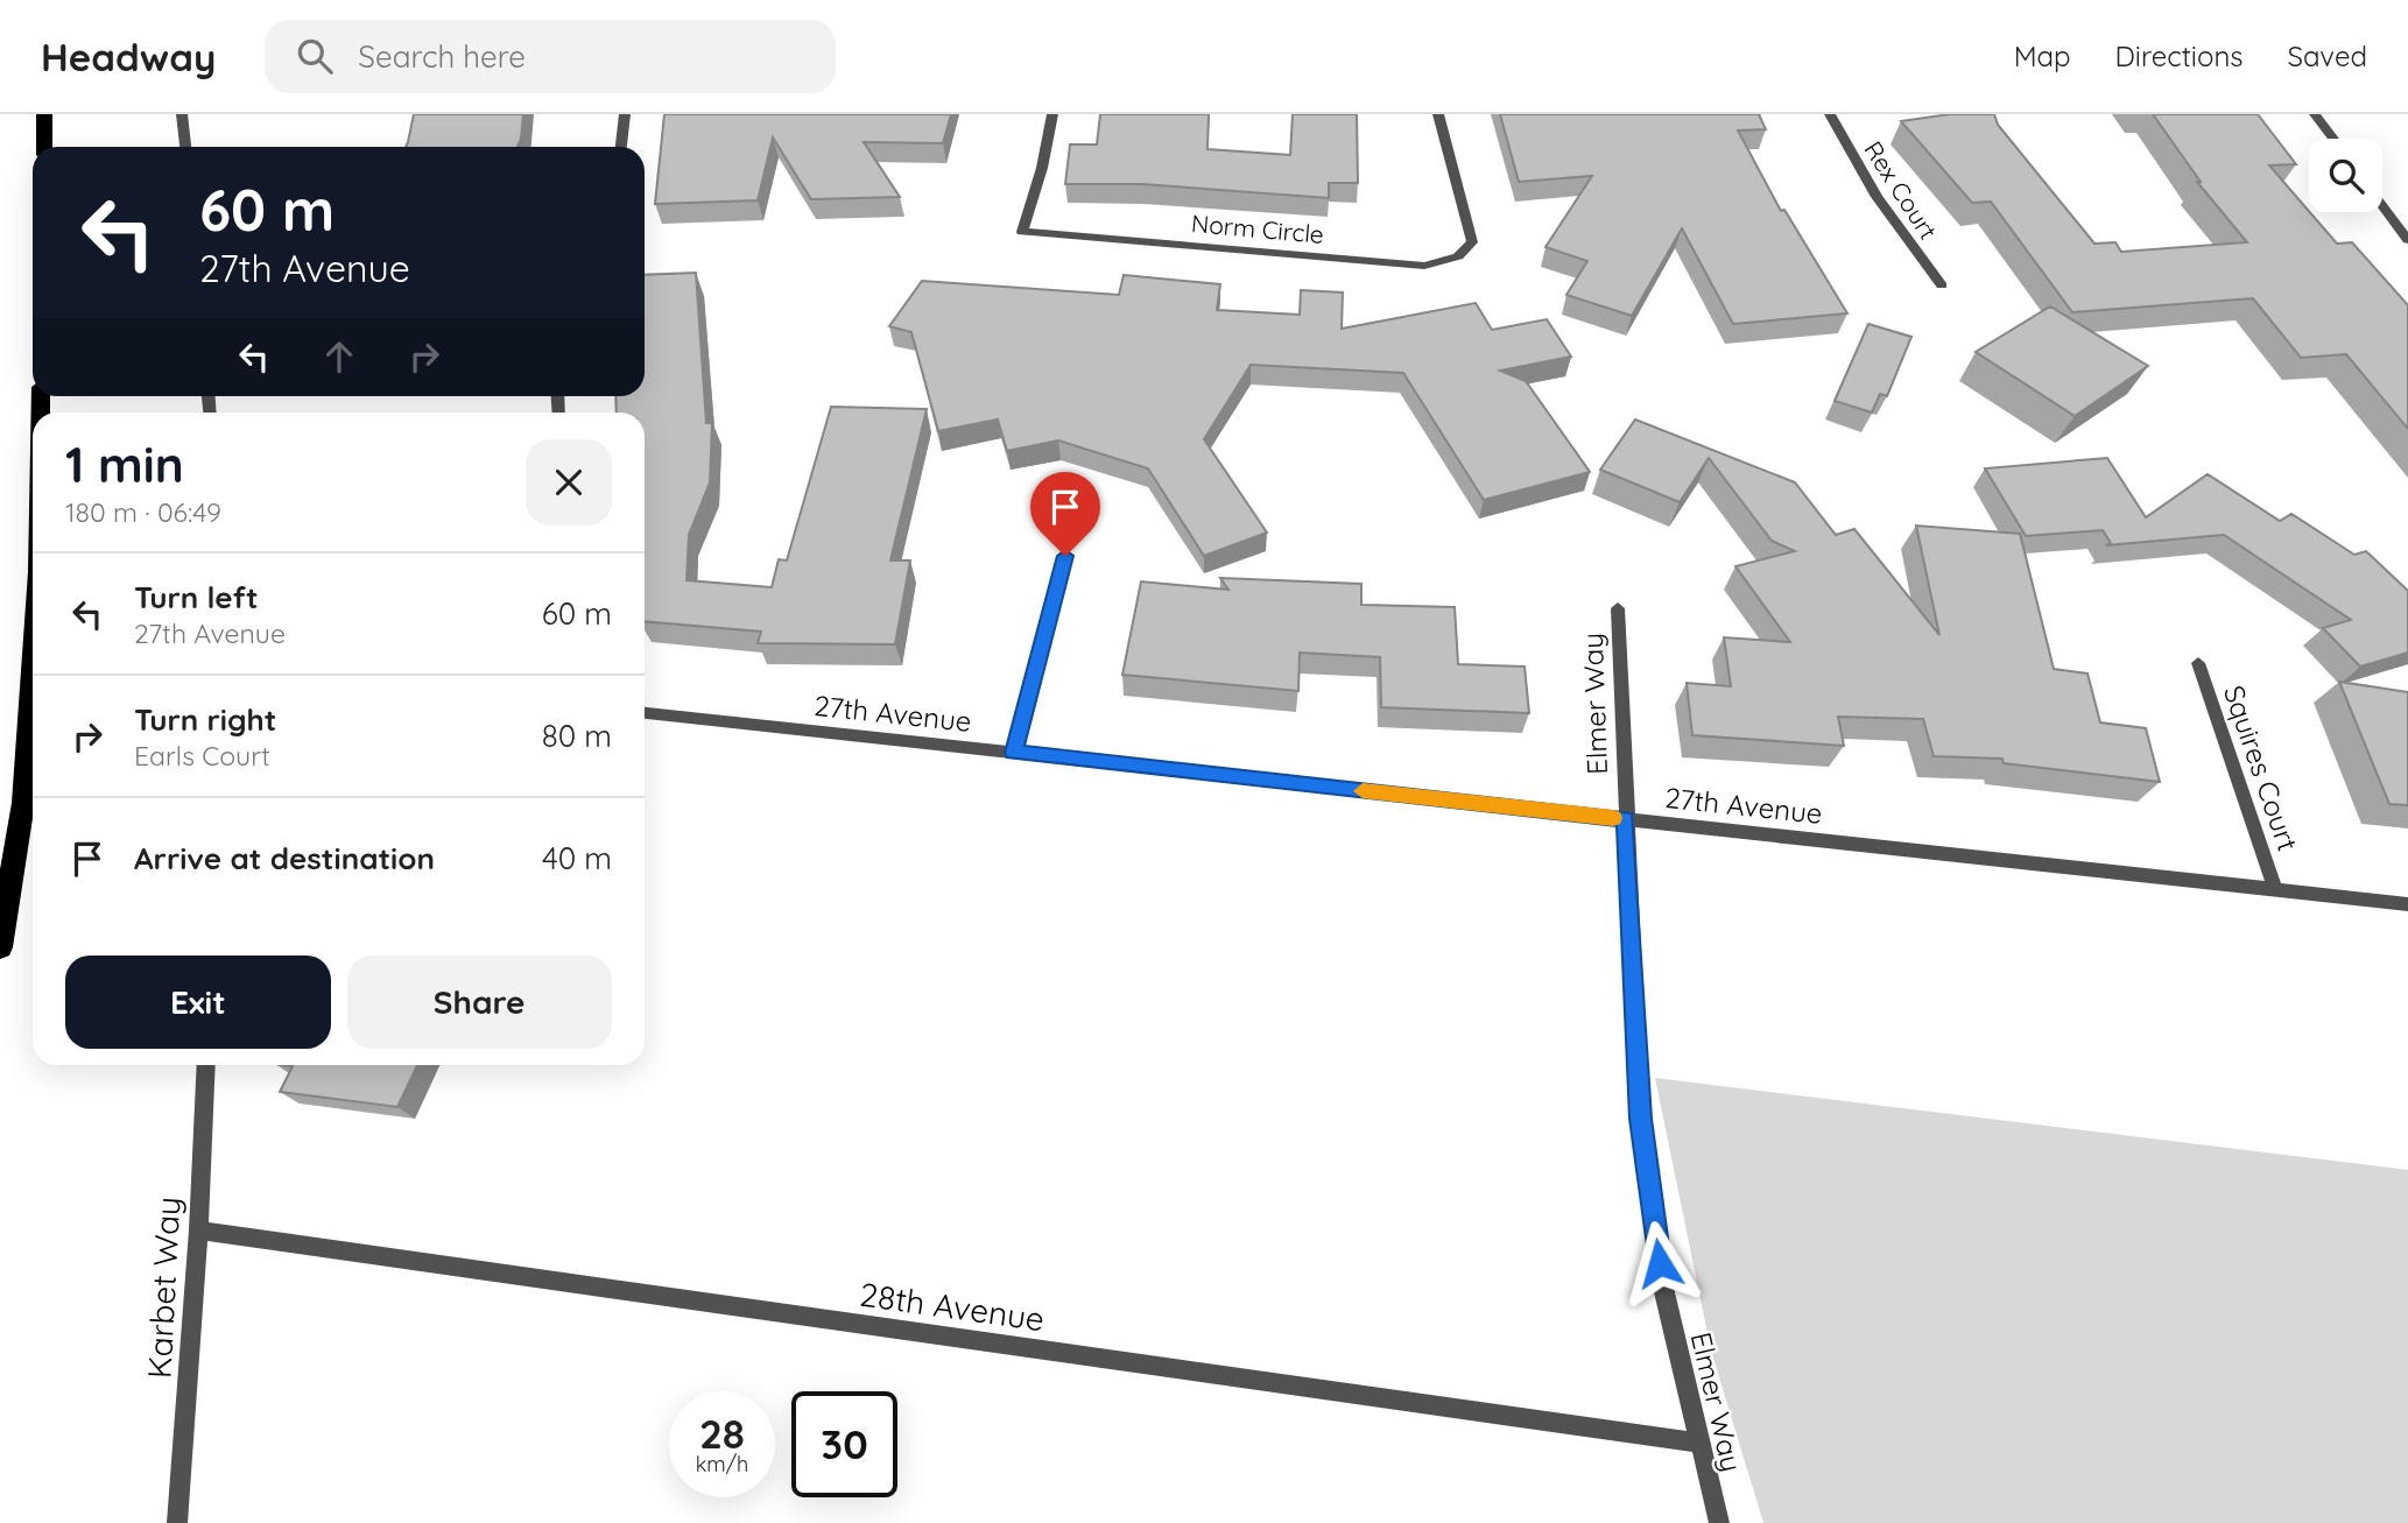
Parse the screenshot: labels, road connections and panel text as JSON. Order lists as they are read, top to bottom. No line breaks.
{"streets":{"street":["Rex Court","Norm Circle","Elmer Way","27th Avenue","Squires Court","Karbet Way","28th Avenue"]},"crossings":[["Elmer Way","27th Avenue"],["Elmer Way","28th Avenue"],["27th Avenue","Squires Court"],["Karbet Way","28th Avenue"]],"page":{"header":"Headway","search":"Search here","nav":["Map","Directions","Saved"],"turn":["60 m","27th Avenue"],"heading":["1 min","180 m · 06:49"],"list":[{"name":"Turn left","note":"27th Avenue","value":"60 m"},{"name":"Turn right","note":"Earls Court","value":"80 m"},{"name":"Arrive at destination","value":"40 m"}],"buttons":["Exit","Share"],"speed":"28 km/h","limit":"30"}}
